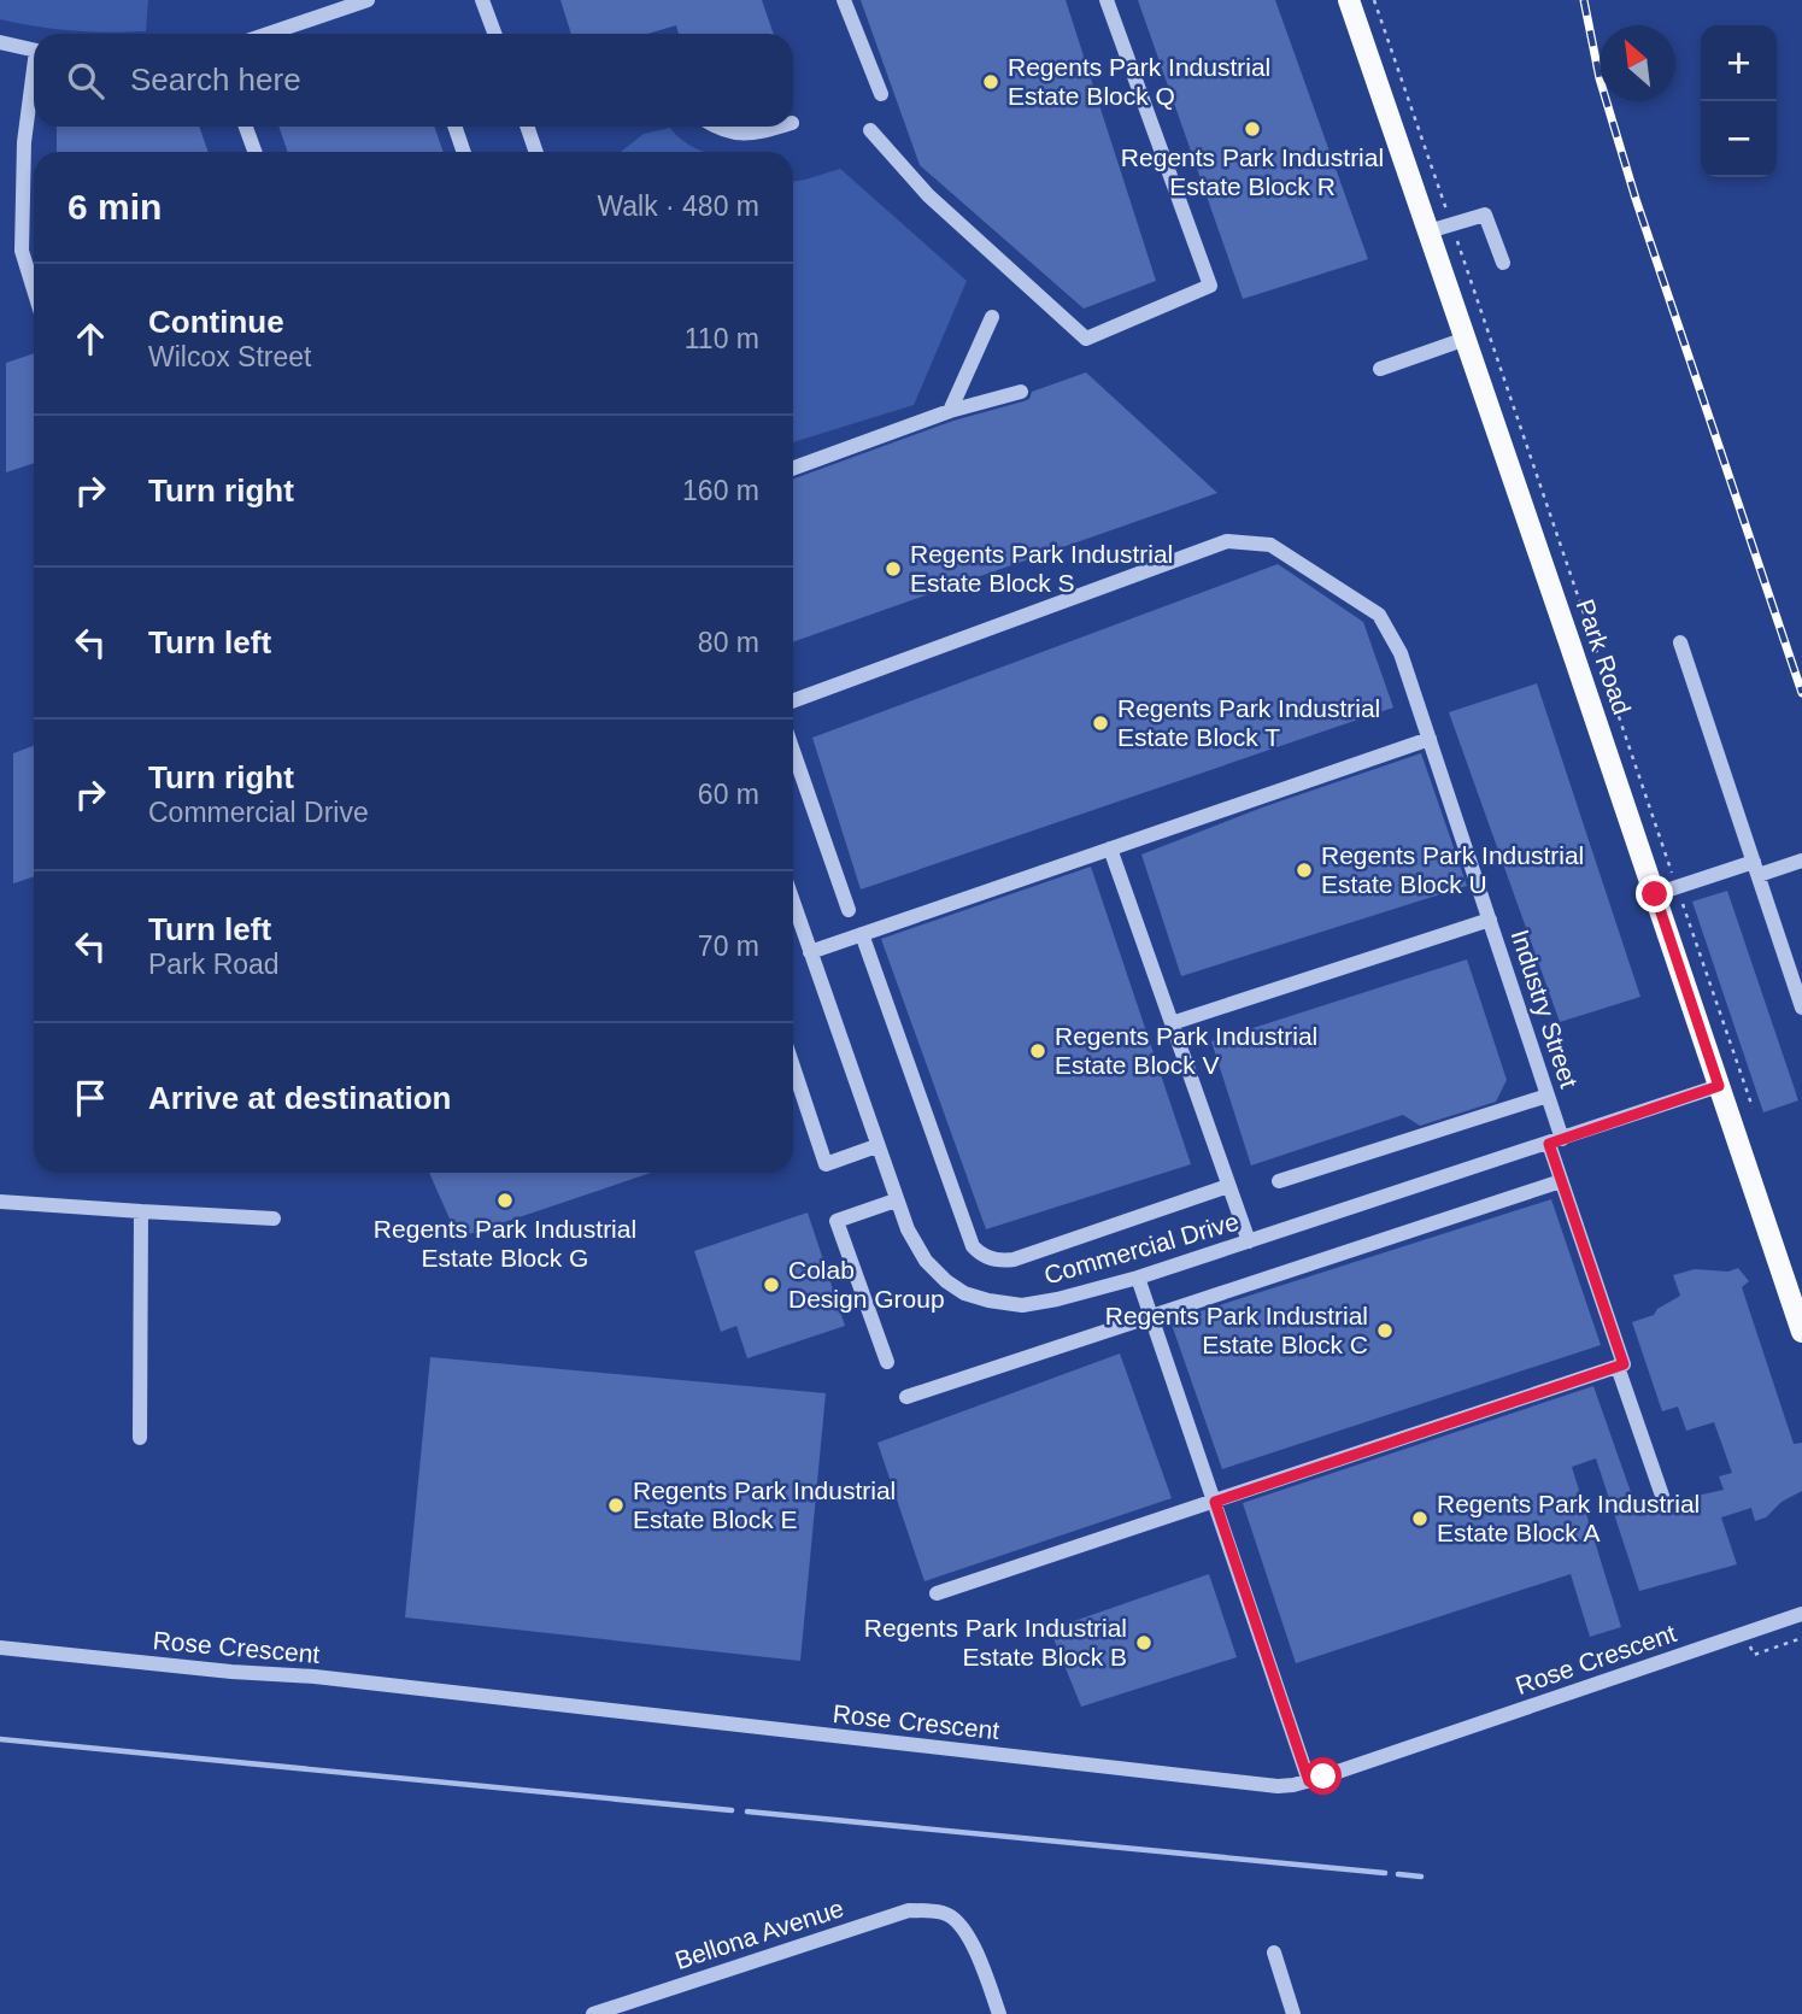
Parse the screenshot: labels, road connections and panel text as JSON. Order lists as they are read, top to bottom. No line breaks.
{"streets":{"main road":["Park Road"],"street":["Industry Street","Commercial Drive","Rose Crescent","Bellona Avenue"]},"crossings":[["Park Road","Commercial Drive"],["Industry Street","Commercial Drive"]],"places":["Regents Park Industrial Estate Block Q","Regents Park Industrial Estate Block R","Regents Park Industrial Estate Block S","Regents Park Industrial Estate Block T","Regents Park Industrial Estate Block U","Regents Park Industrial Estate Block V","Regents Park Industrial Estate Block G","Colab Design Group","Regents Park Industrial Estate Block C","Regents Park Industrial Estate Block E","Regents Park Industrial Estate Block A","Regents Park Industrial Estate Block B"],"north":"top left","page":{"map_buttons":["+","−"],"search":"Search here","heading":["6 min","Walk · 480 m"],"list":[["Continue","Wilcox Street","110 m"],["Turn right","160 m"],["Turn left","80 m"],["Turn right","Commercial Drive","60 m"],["Turn left","Park Road","70 m"],"Arrive at destination"]}}
